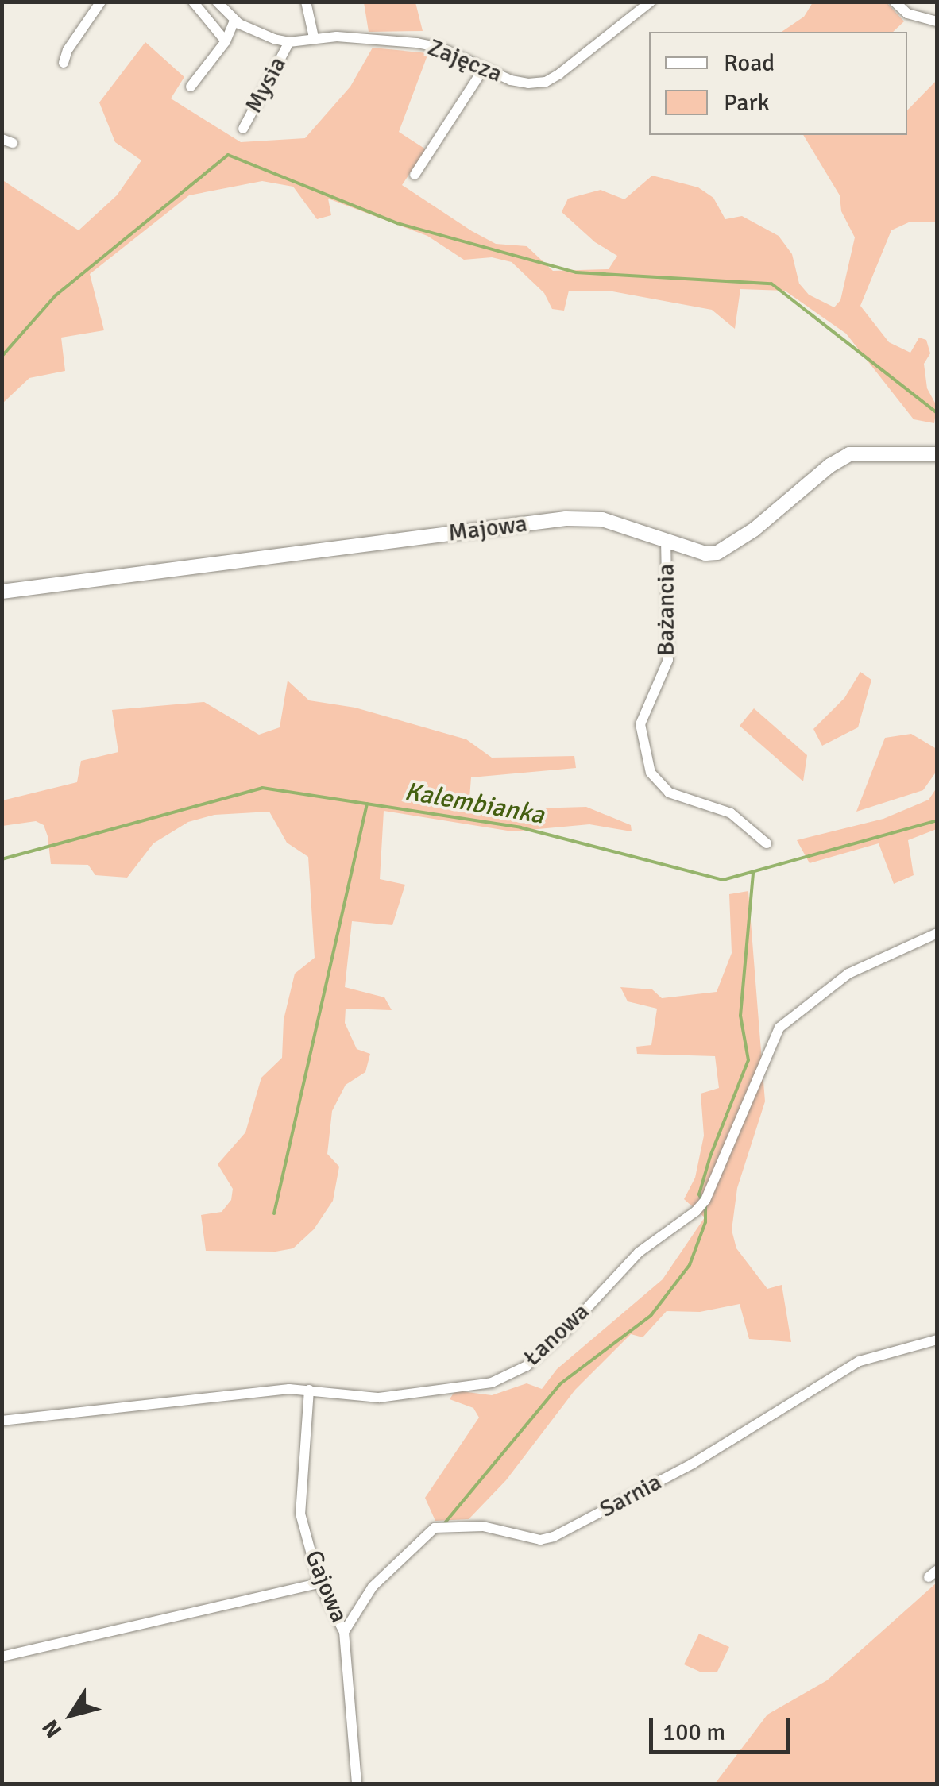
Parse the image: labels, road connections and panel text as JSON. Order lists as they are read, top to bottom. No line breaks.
{"streets":{"street":["Zajęcza","Mysia","Majowa","Bażancia","Łanowa","Sarnia","Gajowa"]},"crossings":[["Zajęcza","Mysia"],["Majowa","Bażancia"],["Łanowa","Gajowa"],["Sarnia","Gajowa"]],"water":["Kalembianka"],"legend":["Road","Park"],"scale_bar":"100 m","north":"bottom left"}
